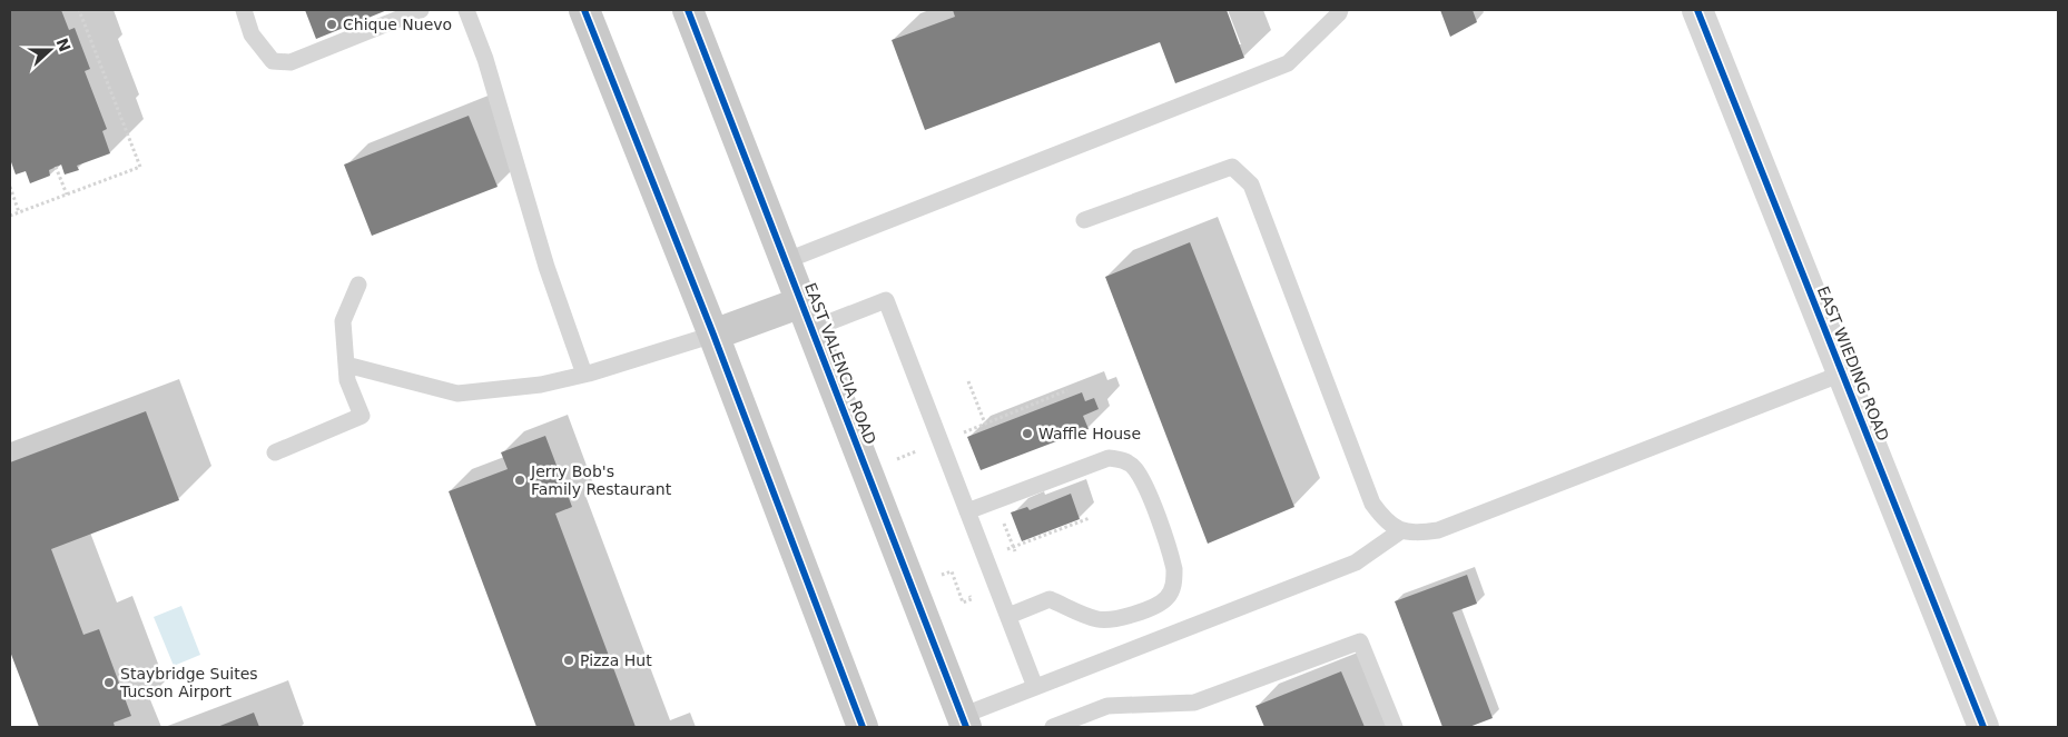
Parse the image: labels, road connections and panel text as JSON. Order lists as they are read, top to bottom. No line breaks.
{"streets":{"main road":["EAST VALENCIA ROAD"],"street":["EAST WIEDING ROAD"]},"places":["Chique Nuevo","Waffle House","Jerry Bob's Family Restaurant","Pizza Hut","Staybridge Suites Tucson Airport"],"north":"right"}
